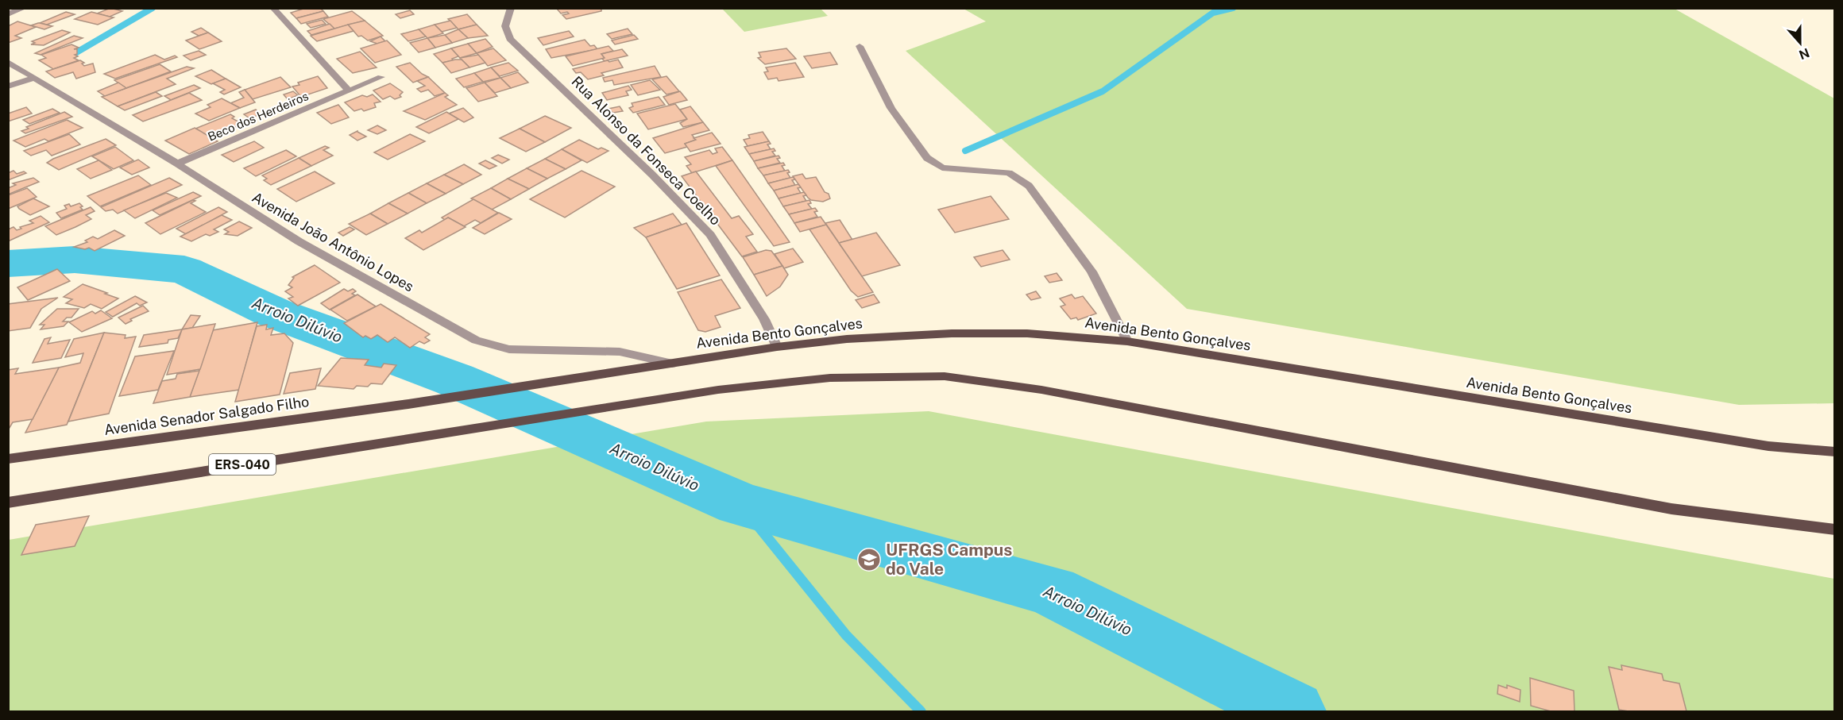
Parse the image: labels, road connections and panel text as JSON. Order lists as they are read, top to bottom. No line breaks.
{"streets":{"main road":["Avenida Bento Gonçalves","Avenida Senador Salgado Filho","ERS-040"],"street":["Beco dos Herdeiros","Rua Alonso da Fonseca Coelho","Avenida João Antônio Lopes"]},"crossings":[["Beco dos Herdeiros","Avenida João Antônio Lopes"],["Rua Alonso da Fonseca Coelho","Avenida Bento Gonçalves"],["Avenida João Antônio Lopes","Avenida Bento Gonçalves"],["Avenida Bento Gonçalves","Avenida Senador Salgado Filho"]],"water":["Arroio Dilúvio"],"places":{"school or university":["UFRGS Campus do Vale"]},"north":"bottom"}
